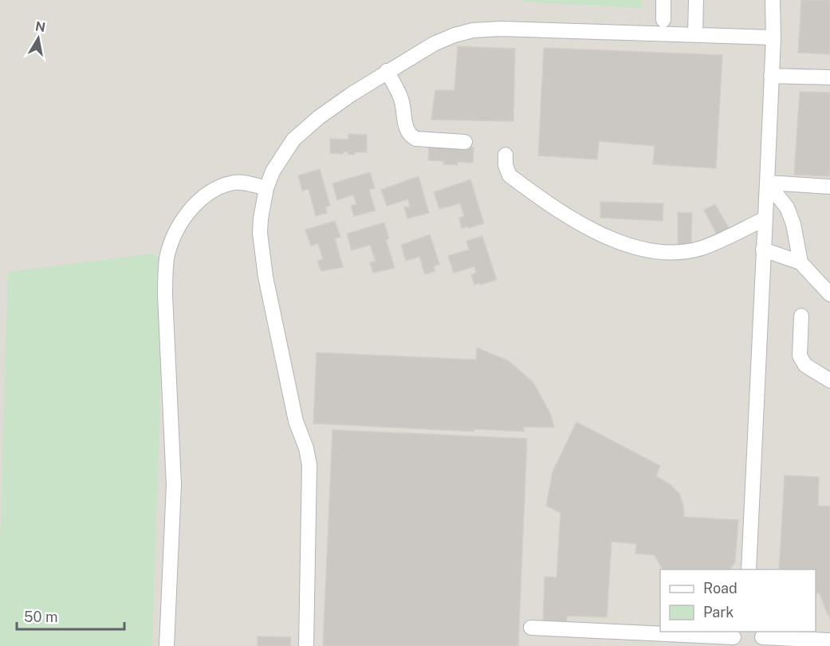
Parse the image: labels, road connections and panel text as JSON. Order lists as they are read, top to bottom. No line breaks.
{"legend":["Road","Park"],"scale_bar":"50 m","north":"top"}
